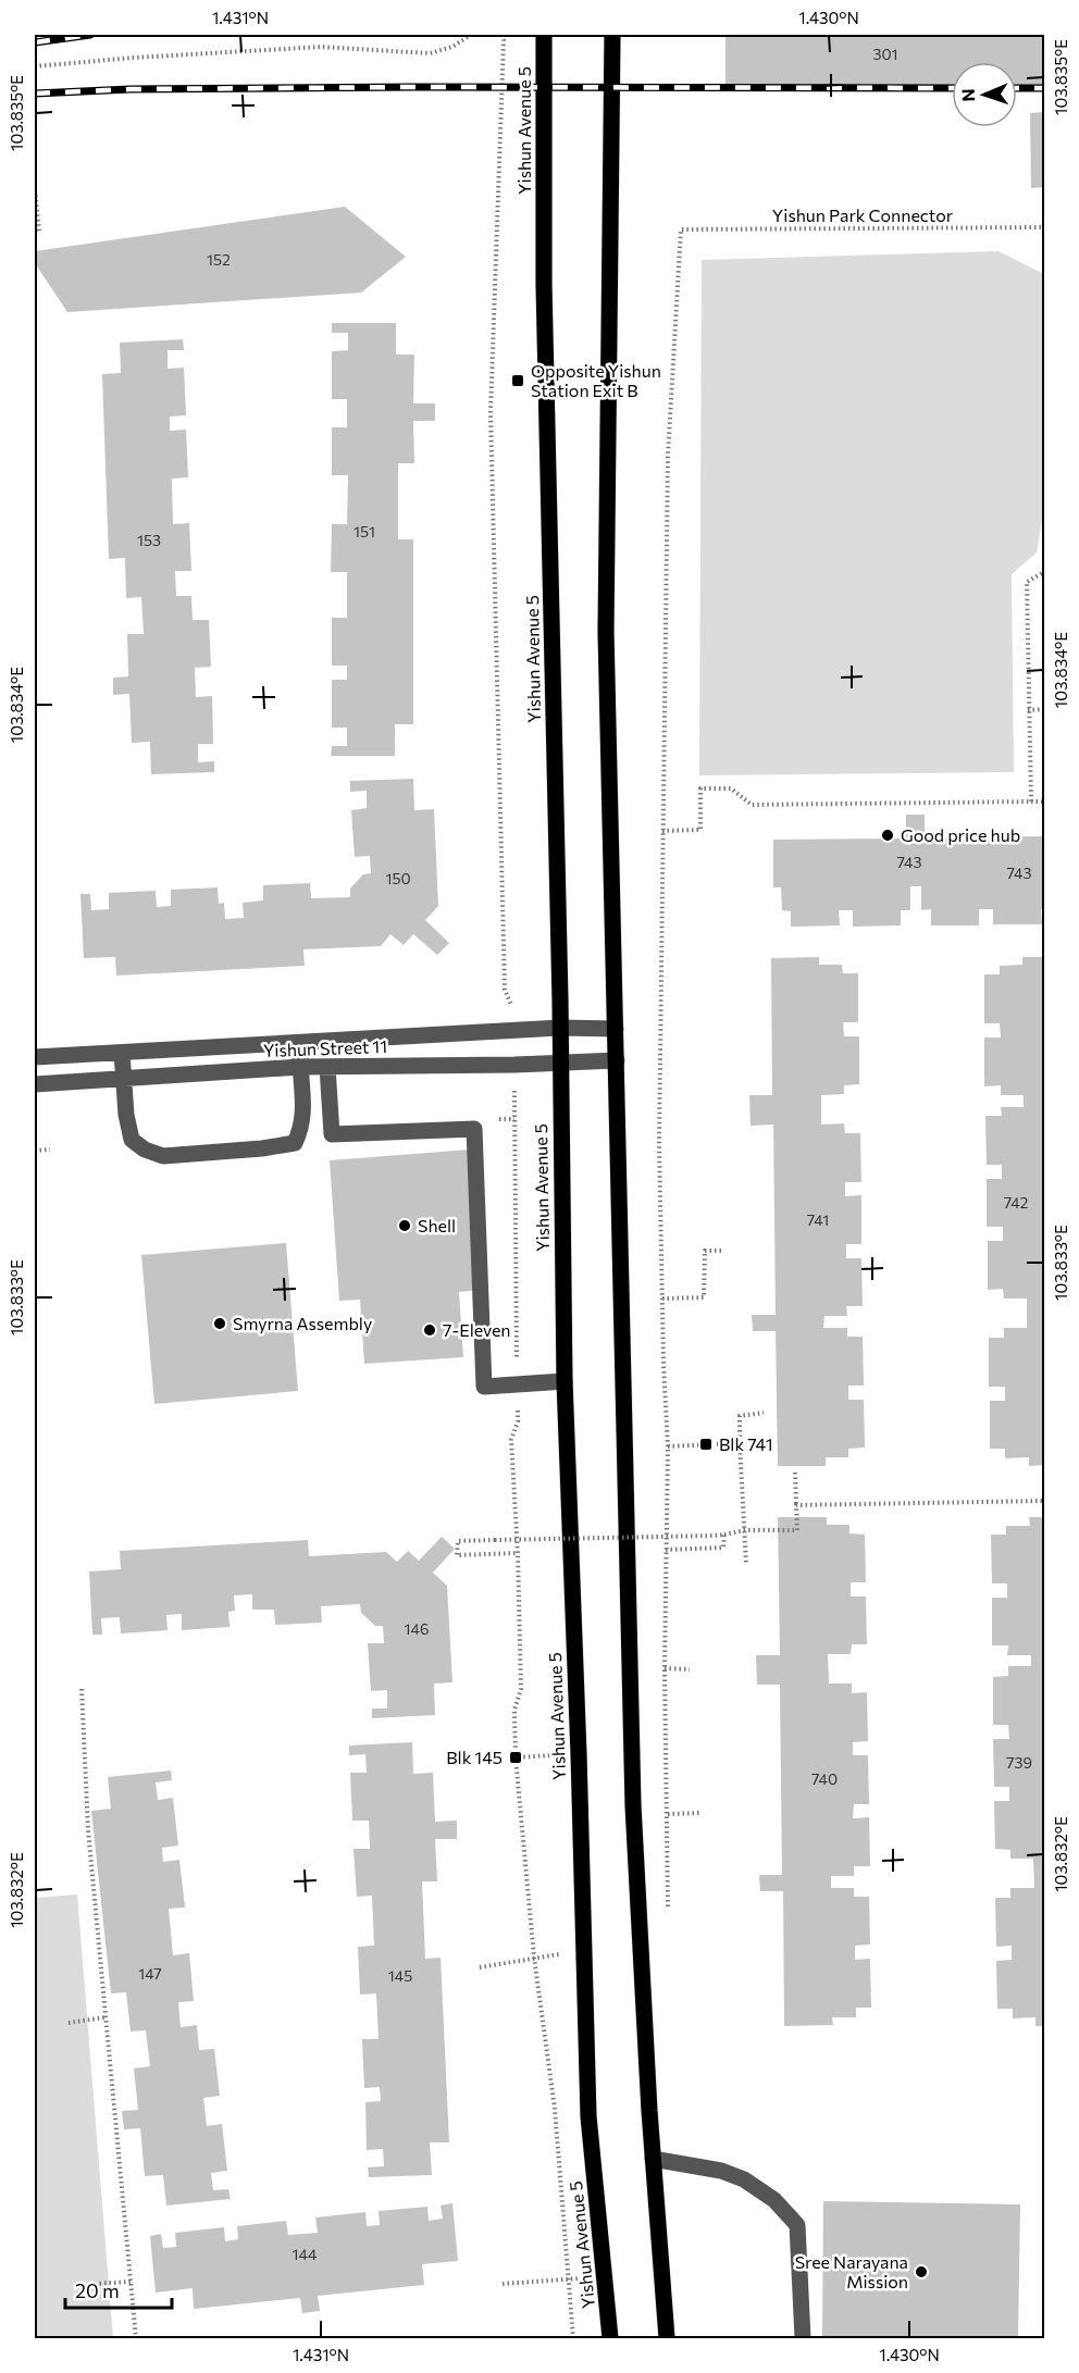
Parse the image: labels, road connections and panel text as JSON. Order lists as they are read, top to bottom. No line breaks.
{"streets":{"main road":["Yishun Avenue 5"],"street":["Yishun Street 11"],"path":["Yishun Park Connector"]},"crossings":[["Yishun Avenue 5","Yishun Street 11"]],"places":{"transit":["Opposite Yishun Station Exit B","Blk 741","Blk 145"],"other":["Good price hub","Shell","Smyrna Assembly","7-Eleven","Sree Narayana Mission"]},"house_numbers":["301","152","151","153","743","743","150","742","741","146","739","740","147","145","144"],"scale_bar":"20 m","north":"left","coordinates":["1.431°N","1.430°N","103.835°E","103.834°E","103.833°E","103.832°E"]}
